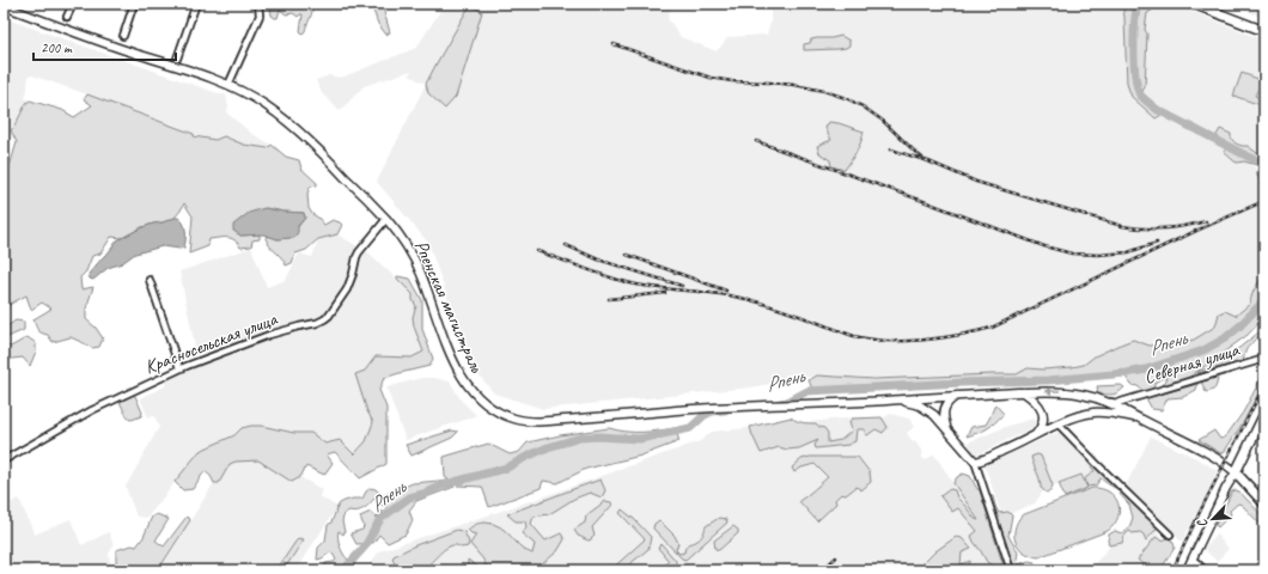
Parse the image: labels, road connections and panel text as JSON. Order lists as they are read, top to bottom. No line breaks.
{"streets":{"main road":["Рпенская магистраль"],"street":["Красносельская улица","Северная улица"]},"crossings":[["Рпенская магистраль","Красносельская улица"],["Рпенская магистраль","Северная улица"]],"water":["Рпень"],"scale_bar":"200 m","north":"bottom left"}
